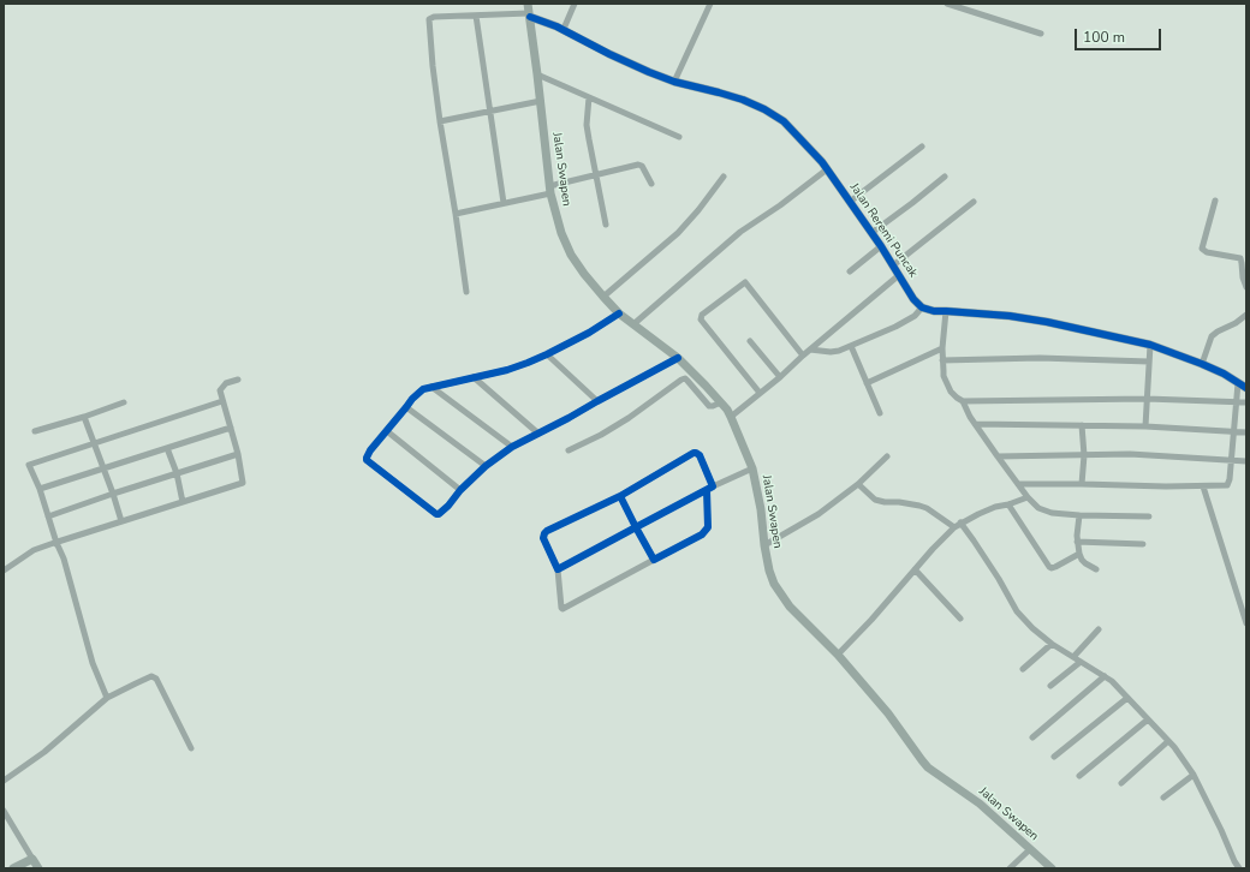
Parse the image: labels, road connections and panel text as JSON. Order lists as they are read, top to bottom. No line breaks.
{"streets":{"main road":["Jalan Swapen","Jalan Reremi Puncak"]},"scale_bar":"100 m"}
